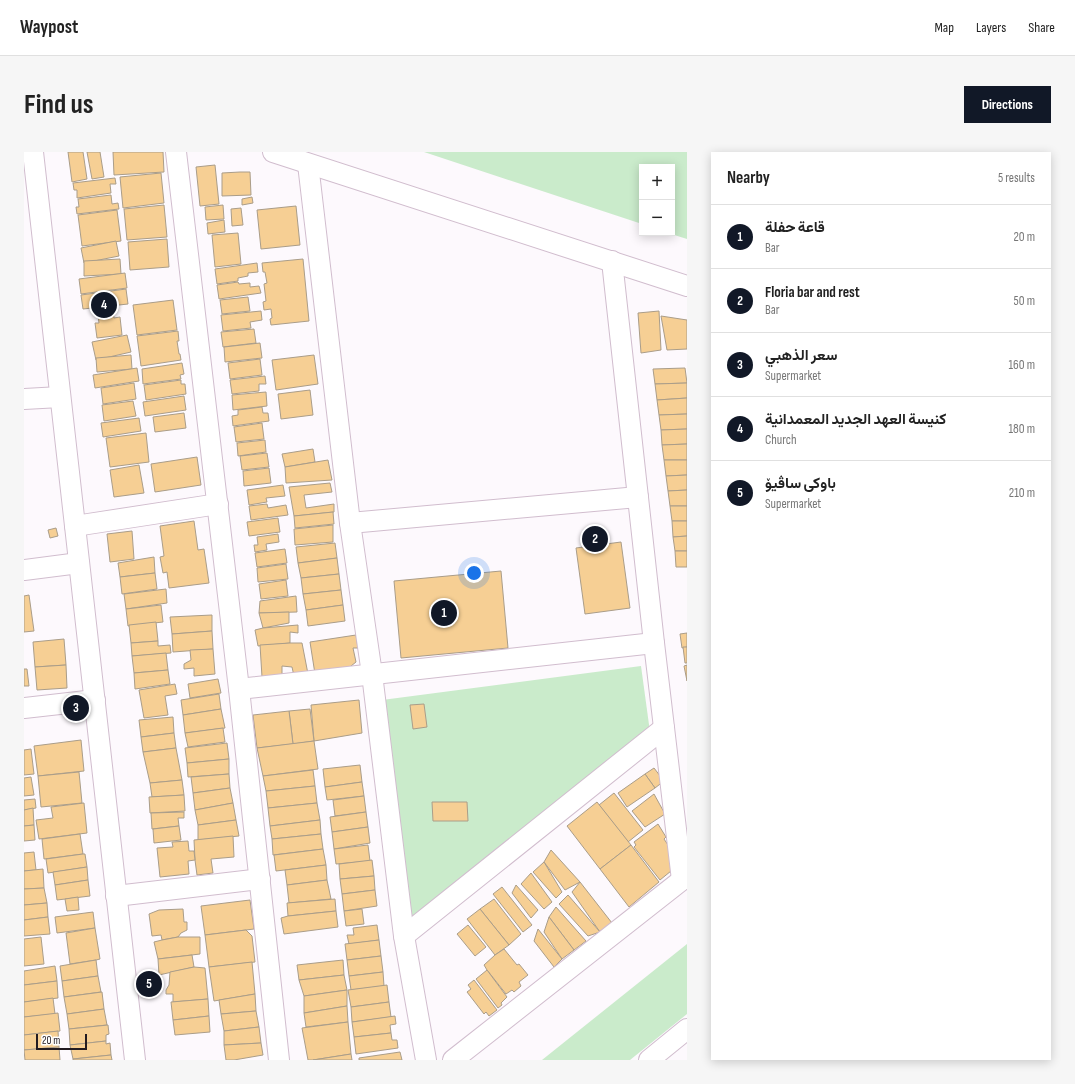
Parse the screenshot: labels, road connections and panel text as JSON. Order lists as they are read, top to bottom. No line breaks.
{"scale_bar":"20 m","page":{"header":"Waypost","nav":["Map","Layers","Share"],"buttons":"Directions","title":"Find us","heading":["Nearby","5 results"],"map_buttons":["+","−"],"list":[{"mark":"1","name":"قاعة حفلة","note":"Bar","value":"20 m"},{"mark":"2","name":"Floria bar and rest","note":"Bar","value":"50 m"},{"mark":"3","name":"سعر الذهبي","note":"Supermarket","value":"160 m"},{"mark":"4","name":"كنيسة العهد الجديد المعمدانية","note":"Church","value":"180 m"},{"mark":"5","name":"باوکی ساڤیۆ","note":"Supermarket","value":"210 m"}],"pins":["4","2","1","3","5"],"scale":"20 m"}}
